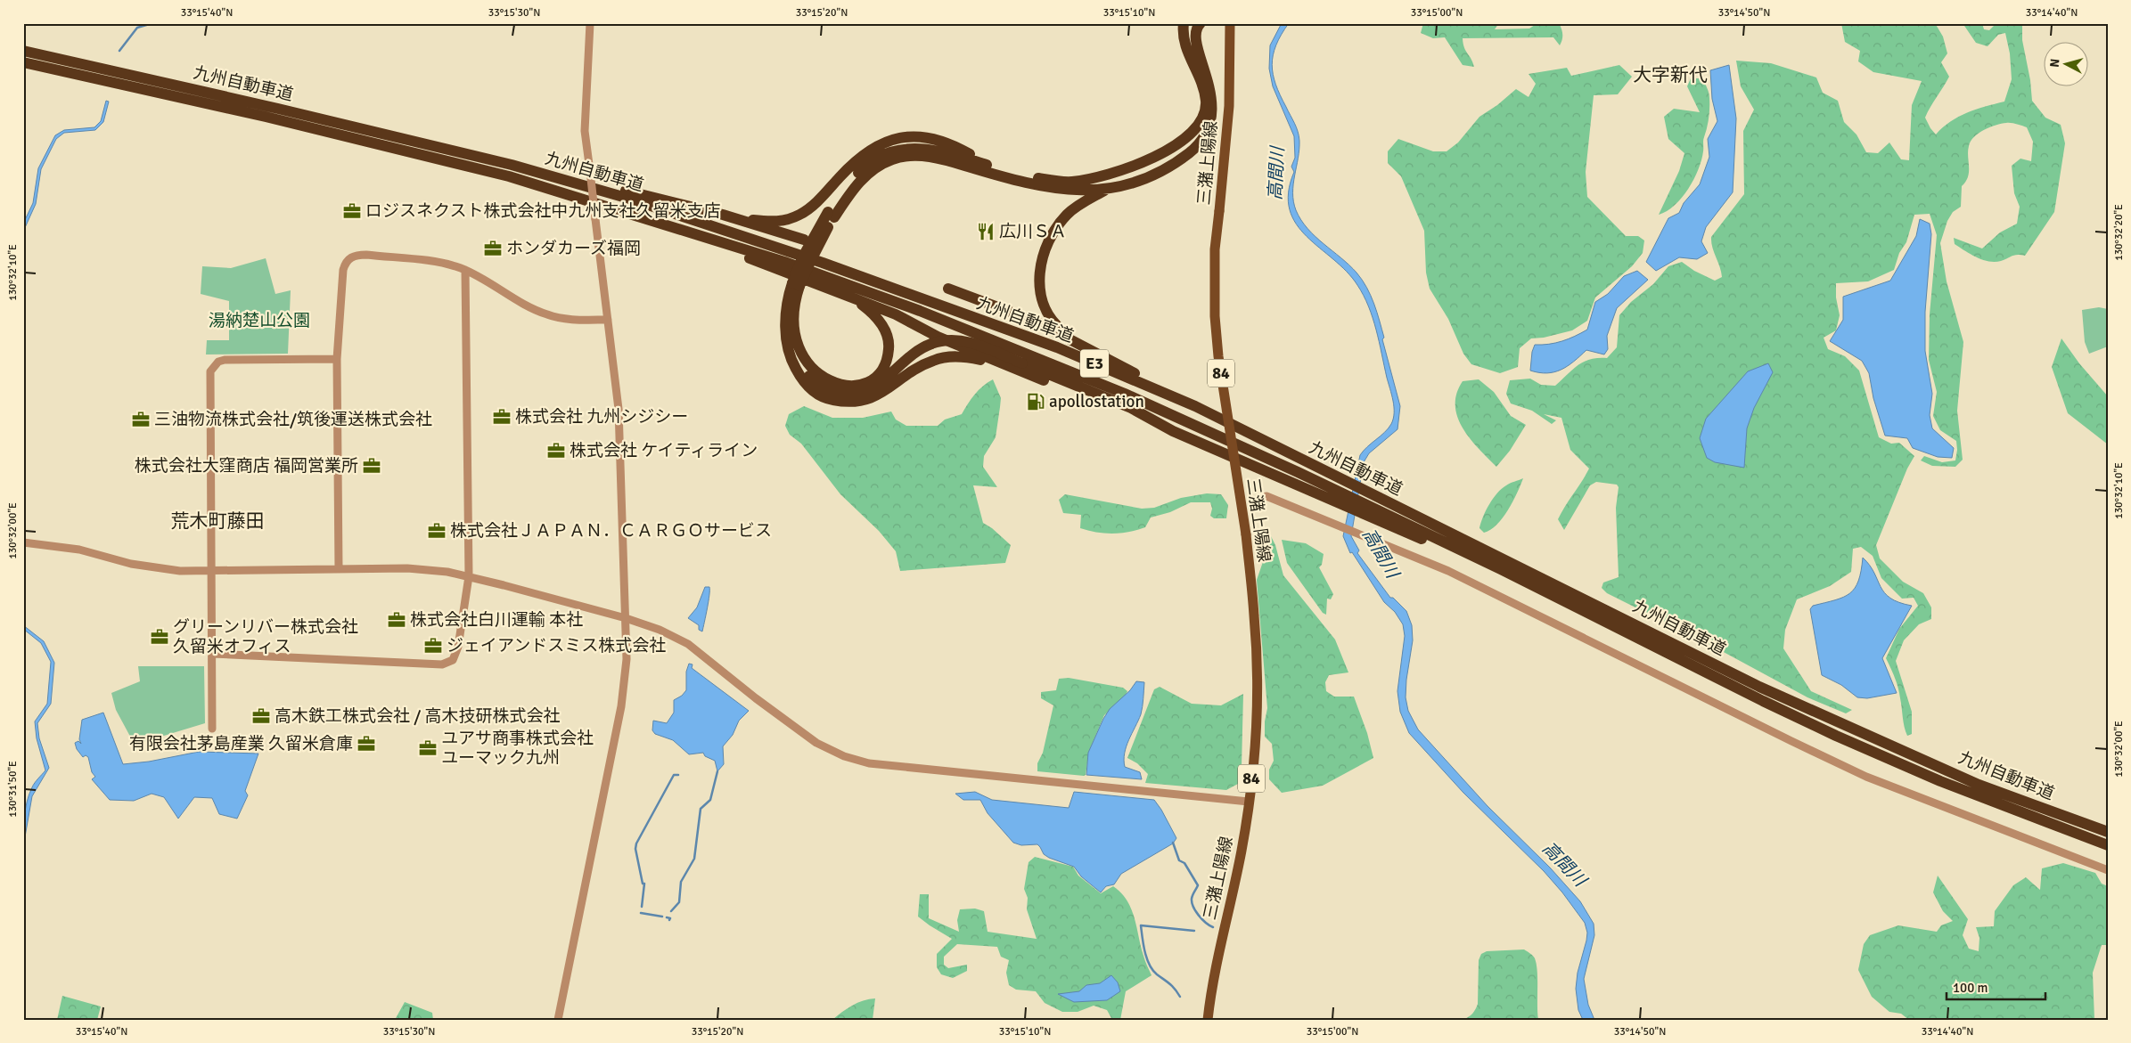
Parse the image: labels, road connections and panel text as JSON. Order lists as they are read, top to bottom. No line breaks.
{"streets":{"highway":["九州自動車道","E3"],"main road":["三潴上陽線","84"]},"districts":["大字新代","荒木町藤田"],"water":["高間川"],"parks":["湯納楚山公園"],"places":{"office":["ロジスネクスト株式会社中九州支社久留米支店","ホンダカーズ福岡","株式会社 九州シジシー","三油物流株式会社/筑後運送株式会社","株式会社 ケイティライン","株式会社大窪商店 福岡営業所","株式会社ＪＡＰＡＮ．ＣＡＲＧＯサービス","株式会社白川運輸 本社","グリーンリバー株式会社 久留米オフィス","ジェイアンドスミス株式会社","高木鉄工株式会社 / 高木技研株式会社","有限会社茅島産業 久留米倉庫","ユアサ商事株式会社 ユーマック九州"],"restaurant":["広川ＳＡ"],"fuel station":["apollostation"]},"scale_bar":"100 m","north":"left","coordinates":["33°15'40\"N","33°15'30\"N","33°15'20\"N","33°15'10\"N","33°15'00\"N","33°14'50\"N","33°14'40\"N","130°32'20\"E","130°32'10\"E","130°32'00\"E","130°31'50\"E"]}
